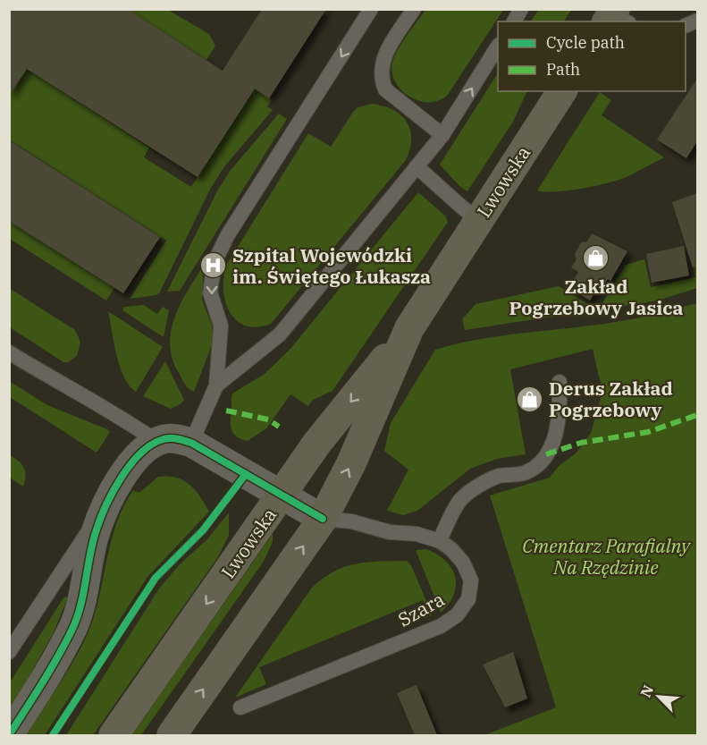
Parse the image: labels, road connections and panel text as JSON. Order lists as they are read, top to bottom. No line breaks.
{"streets":{"main road":["Lwowska"],"lane":["Szara"]},"crossings":[["Lwowska","Szara"]],"parks":["Cmentarz Parafialny Na Rzędzinie"],"places":{"shop":["Zakład Pogrzebowy Jasica","Derus Zakład Pogrzebowy"],"hospital":["Szpital Wojewódzki im. Świętego Łukasza"]},"legend":["Cycle path","Path"],"north":"top left"}
